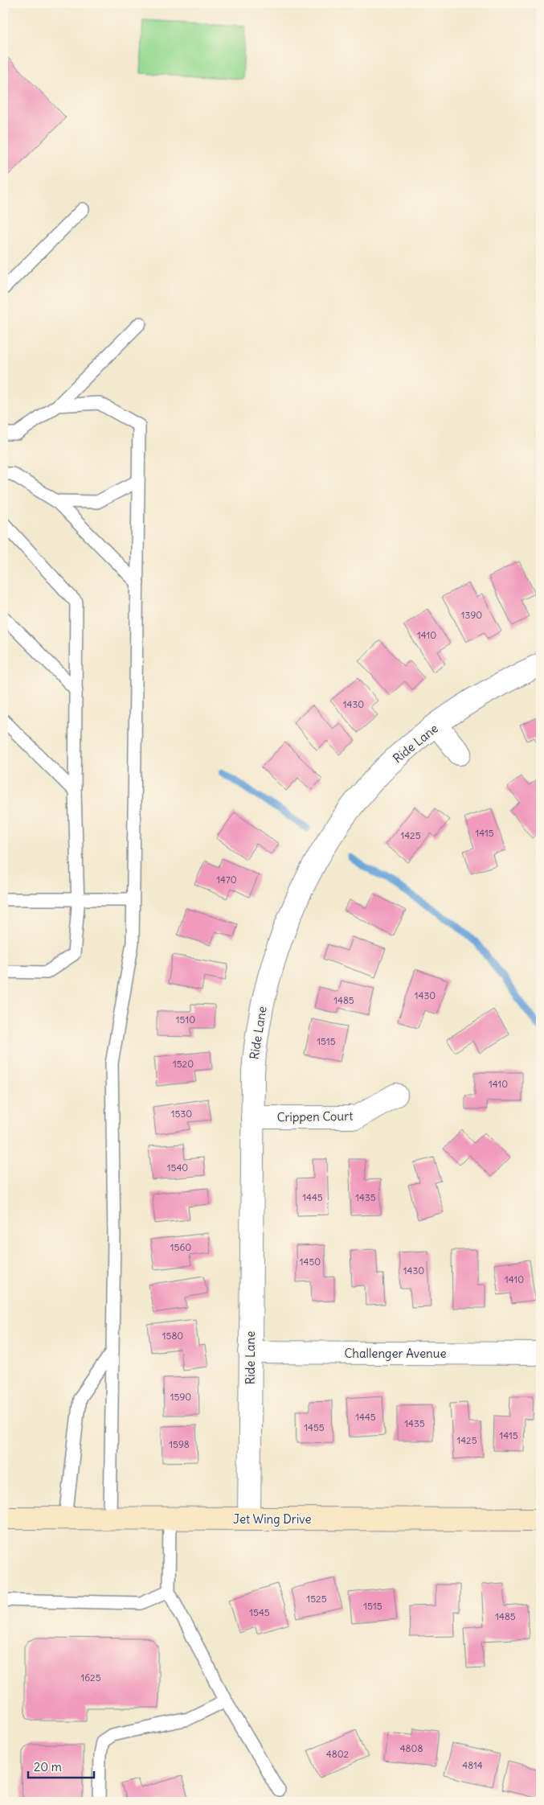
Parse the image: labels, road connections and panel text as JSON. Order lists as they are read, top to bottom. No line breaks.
{"streets":{"main road":["Jet Wing Drive"],"street":["Ride Lane","Crippen Court","Challenger Avenue"]},"crossings":[["Ride Lane","Crippen Court"],["Ride Lane","Challenger Avenue"],["Ride Lane","Jet Wing Drive"]],"house_numbers":["1390","1410","1430","1415","1425","1470","1430","1485","1510","1515","1520","1410","1530","1540","1445","1435","1560","1450","1430","1410","1580","1590","1445","1435","1455","1415","1425","1598","1525","1515","1545","1485","1625","4808","4802","4814"],"scale_bar":"20 m"}
